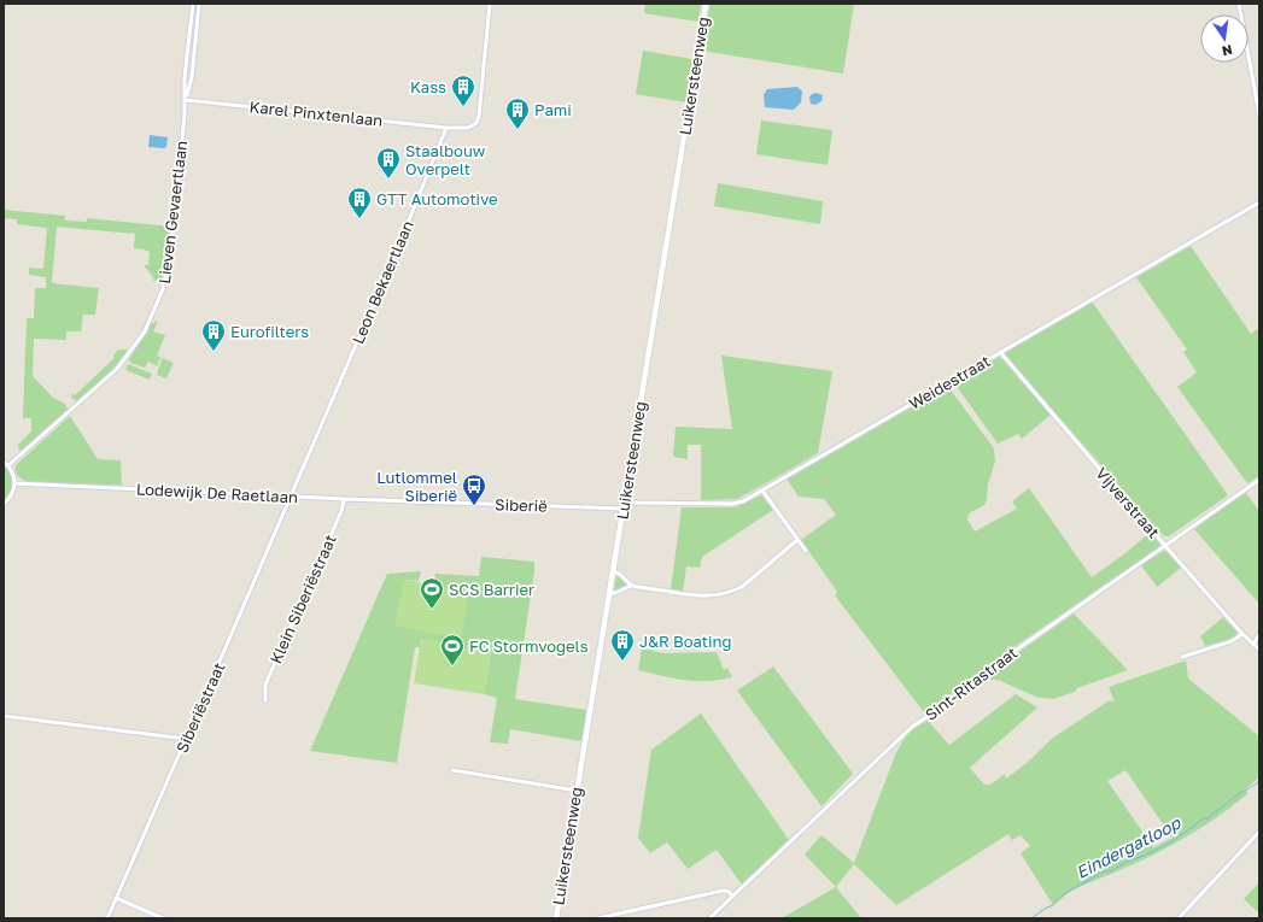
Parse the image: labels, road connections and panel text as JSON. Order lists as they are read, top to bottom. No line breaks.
{"streets":{"main road":["Luikersteenweg"],"street":["Karel Pinxtenlaan","Lieven Gevaertlaan","Leon Bekaertlaan","Weidestraat","Lodewijk De Raetlaan","Vijverstraat","Siberië","Klein Siberiëstraat","Sint-Ritastraat","Siberiëstraat"]},"crossings":[["Luikersteenweg","Weidestraat"],["Luikersteenweg","Siberië"],["Karel Pinxtenlaan","Lieven Gevaertlaan"],["Karel Pinxtenlaan","Leon Bekaertlaan"],["Leon Bekaertlaan","Lodewijk De Raetlaan"],["Leon Bekaertlaan","Siberiëstraat"],["Weidestraat","Vijverstraat"],["Lodewijk De Raetlaan","Siberië"],["Lodewijk De Raetlaan","Klein Siberiëstraat"],["Lodewijk De Raetlaan","Siberiëstraat"],["Vijverstraat","Sint-Ritastraat"]],"water":["Eindergatloop"],"places":{"building":["Kass","Pami","Staalbouw Overpelt","GTT Automotive","Eurofilters","J&R Boating"],"bus stop":["Lutlommel Siberië"],"sports":["SCS Barrier","FC Stormvogels"]},"north":"bottom"}
